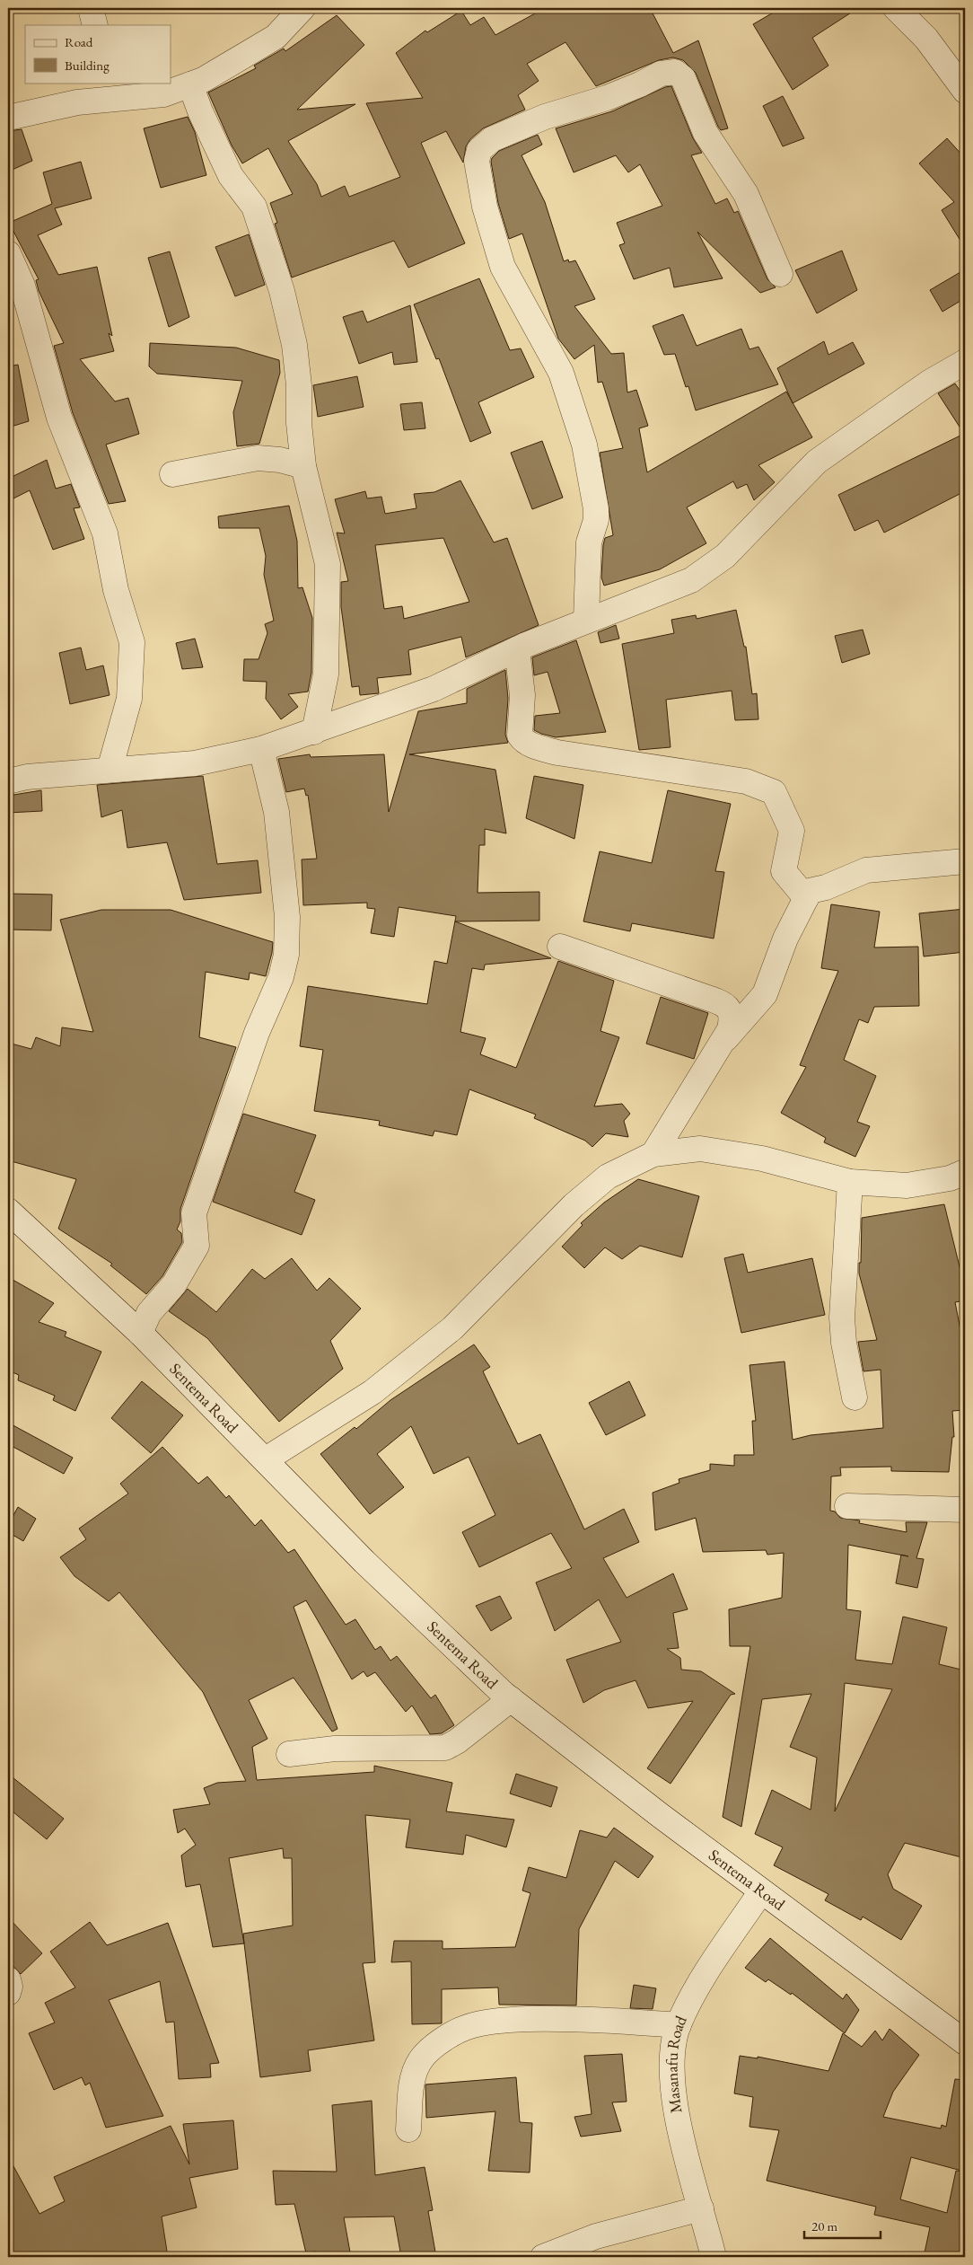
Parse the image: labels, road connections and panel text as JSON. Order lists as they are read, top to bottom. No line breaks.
{"streets":{"street":["Sentema Road","Masanafu Road"]},"crossings":[["Sentema Road","Masanafu Road"]],"legend":["Road","Building"],"scale_bar":"20 m"}
